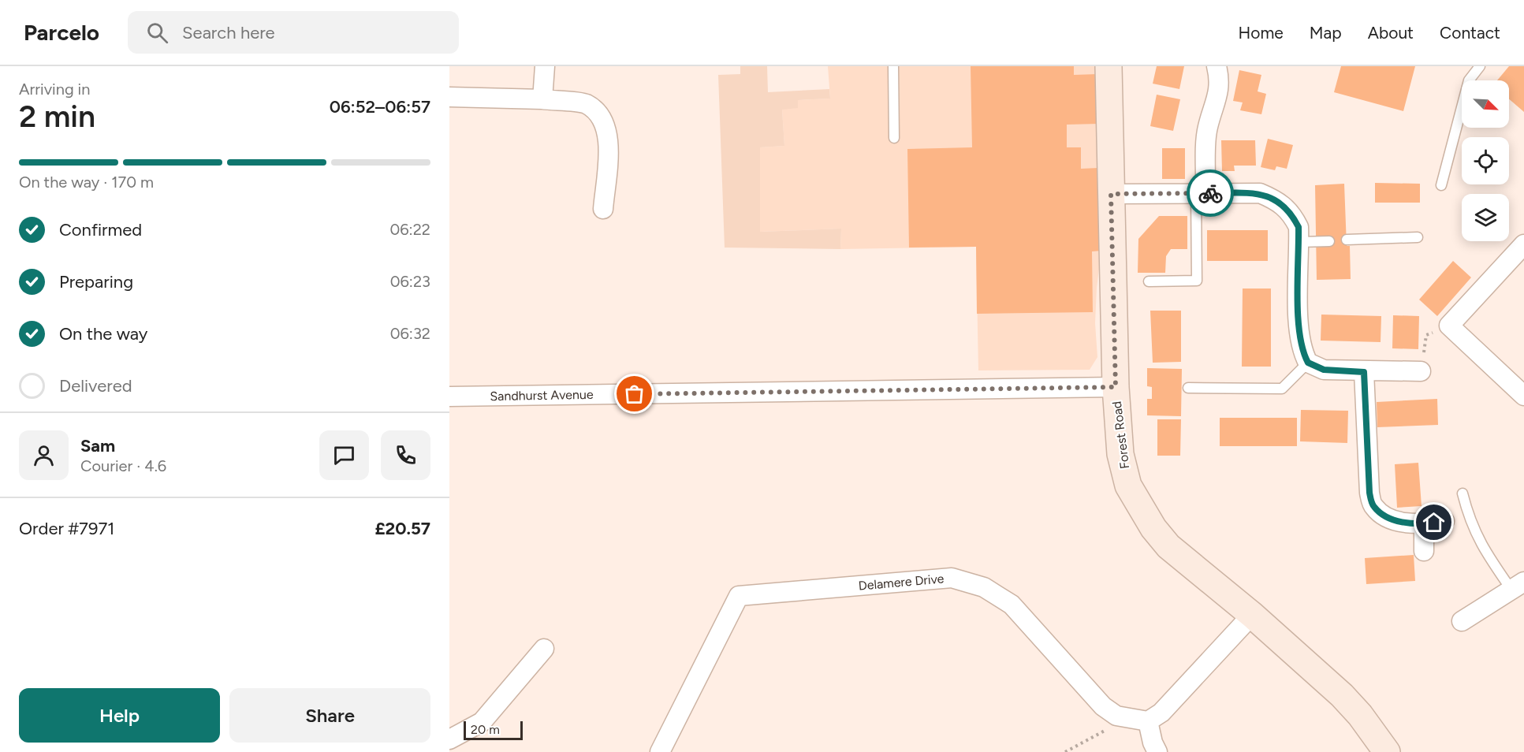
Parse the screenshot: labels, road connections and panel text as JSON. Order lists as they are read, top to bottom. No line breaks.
{"streets":{"main road":["Forest Road"],"street":["Sandhurst Avenue","Delamere Drive"]},"crossings":[["Sandhurst Avenue","Forest Road"]],"scale_bar":"20 m","north":"bottom right","page":{"header":"Parcelo","search":"Search here","nav":["Home","Map","About","Contact"],"heading":["2 min","Arriving in","06:52–06:57"],"panel":["Sam","Courier · 4.6","Order #7971","£20.57"],"bar":"On the way · 170 m","list":[["Confirmed","06:22"],["Preparing","06:23"],["On the way","06:32"],"Delivered"],"buttons":["Help","Share"],"scale":"20 m"}}
